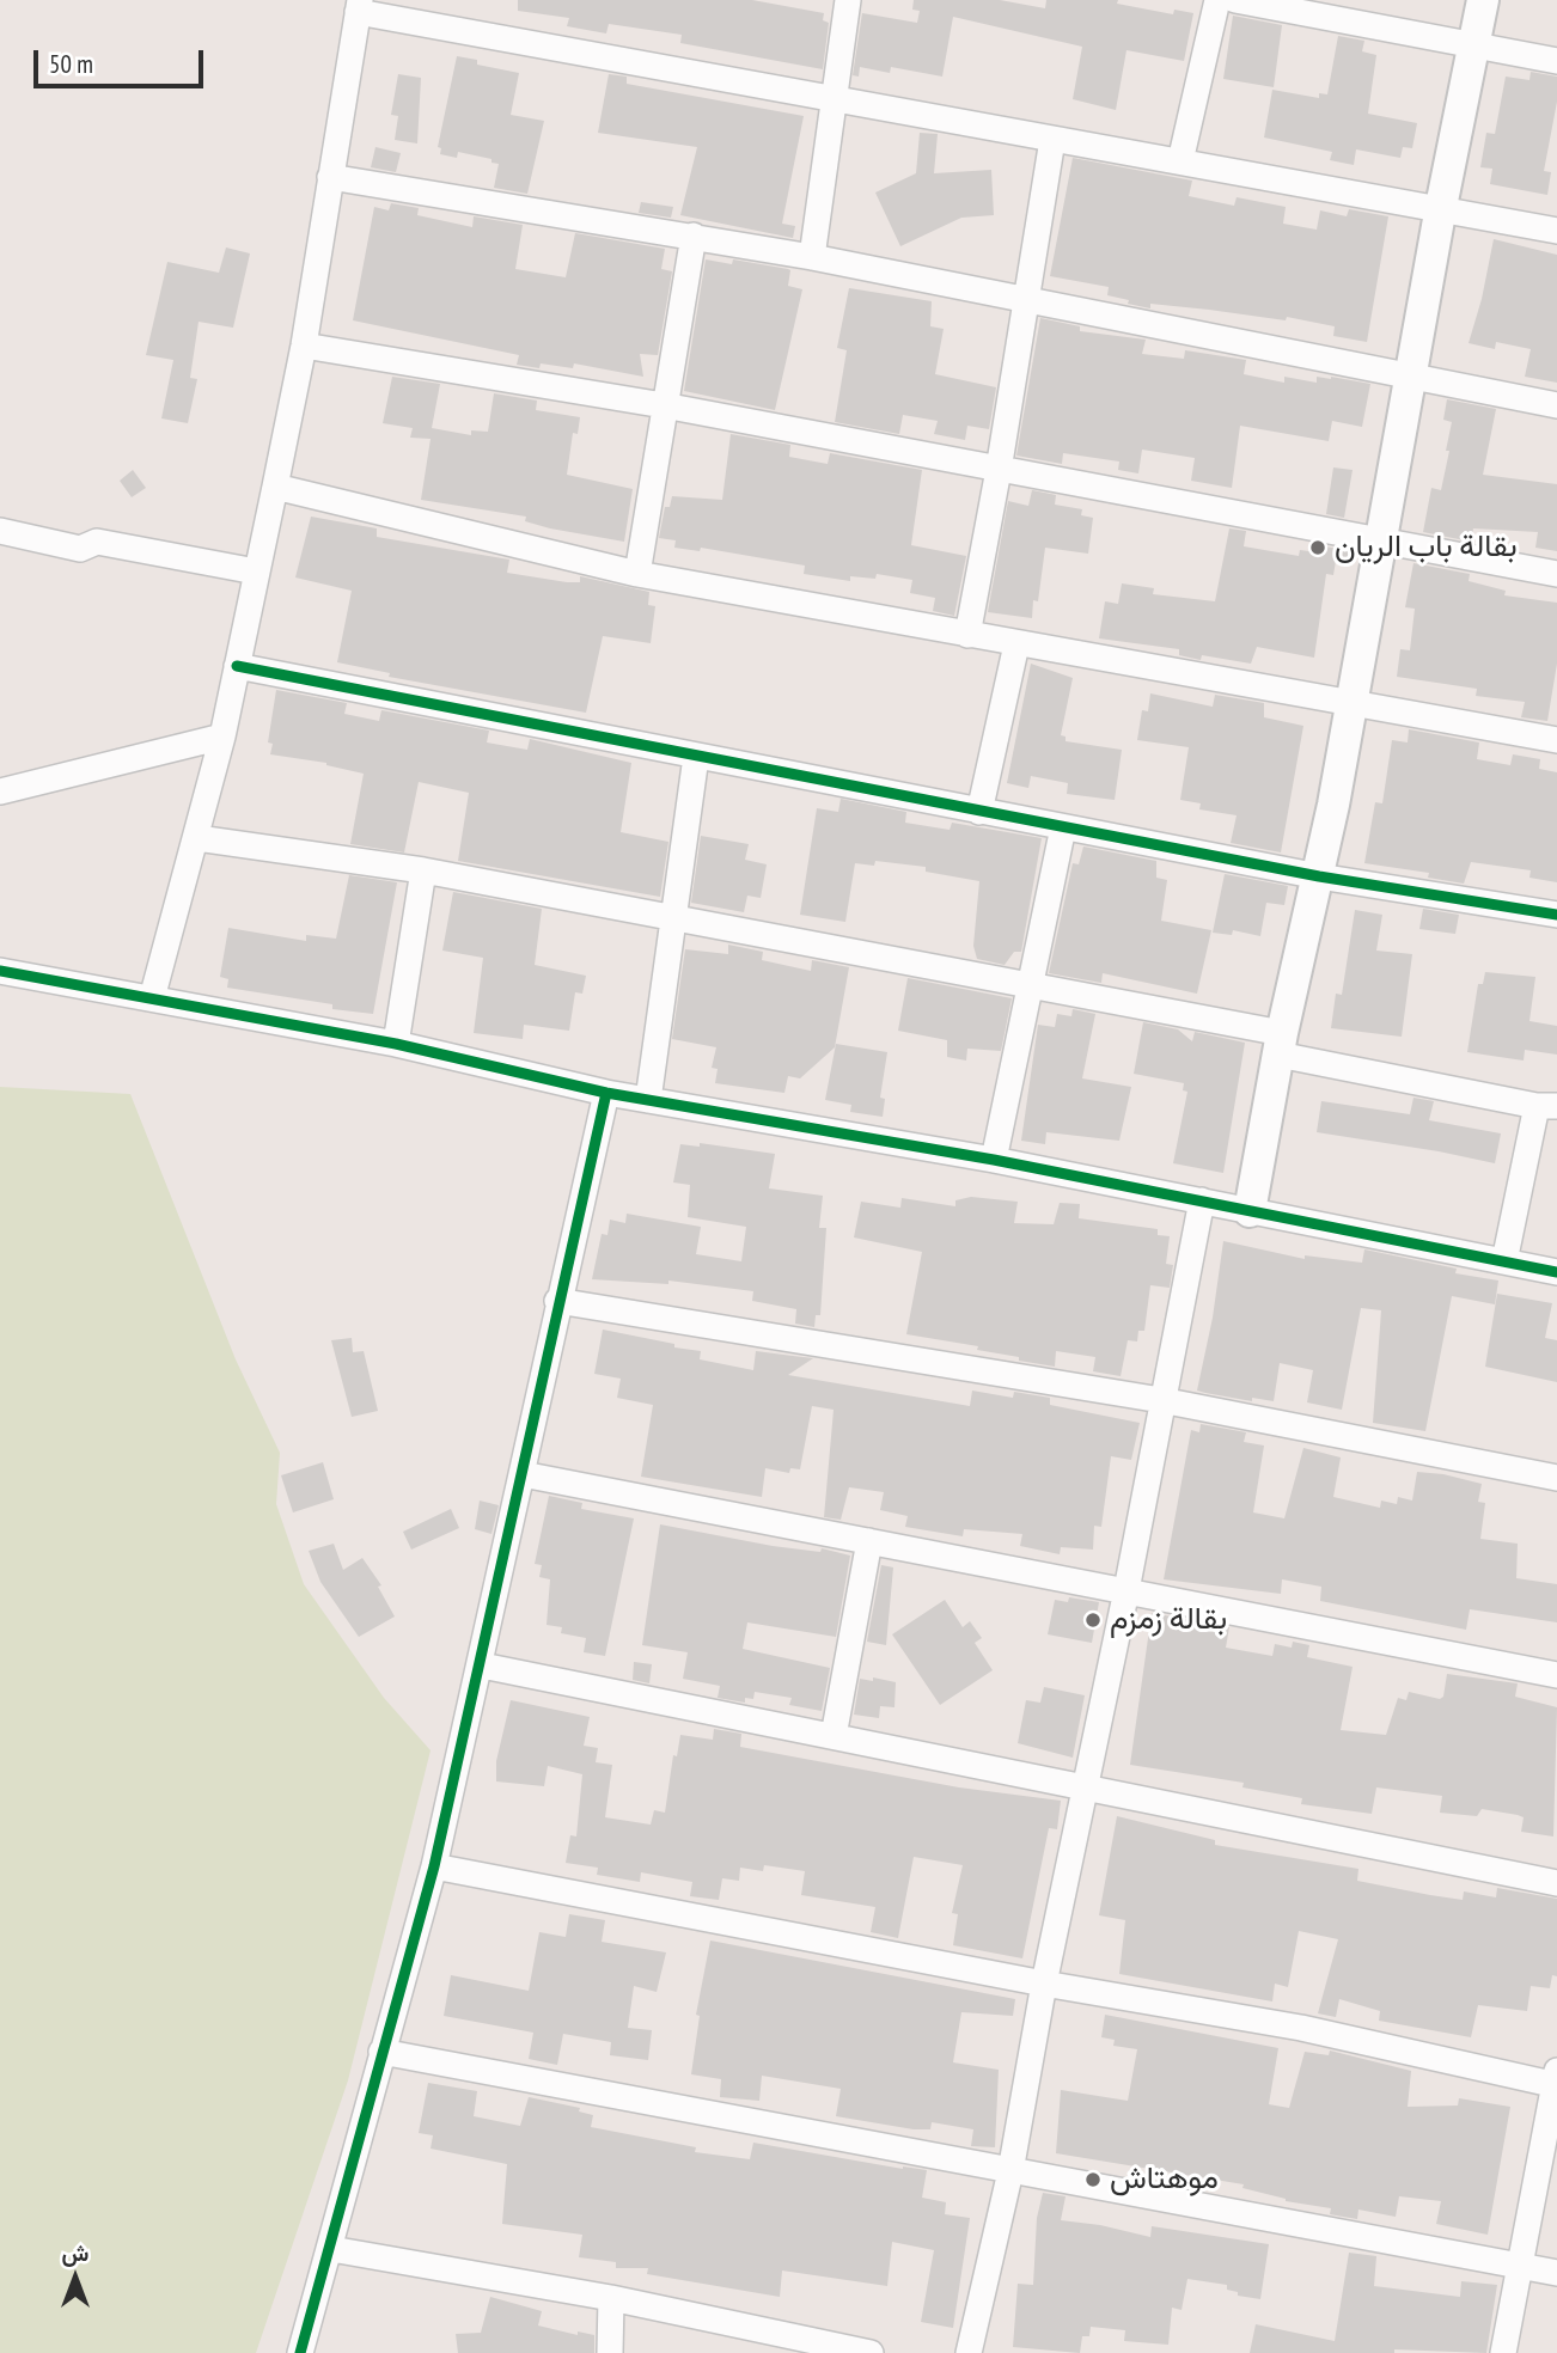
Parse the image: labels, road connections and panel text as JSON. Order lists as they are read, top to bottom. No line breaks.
{"places":["بقالة باب الريان","بقالة زمزم","موهتاش"],"scale_bar":"50 m","north":"top"}
